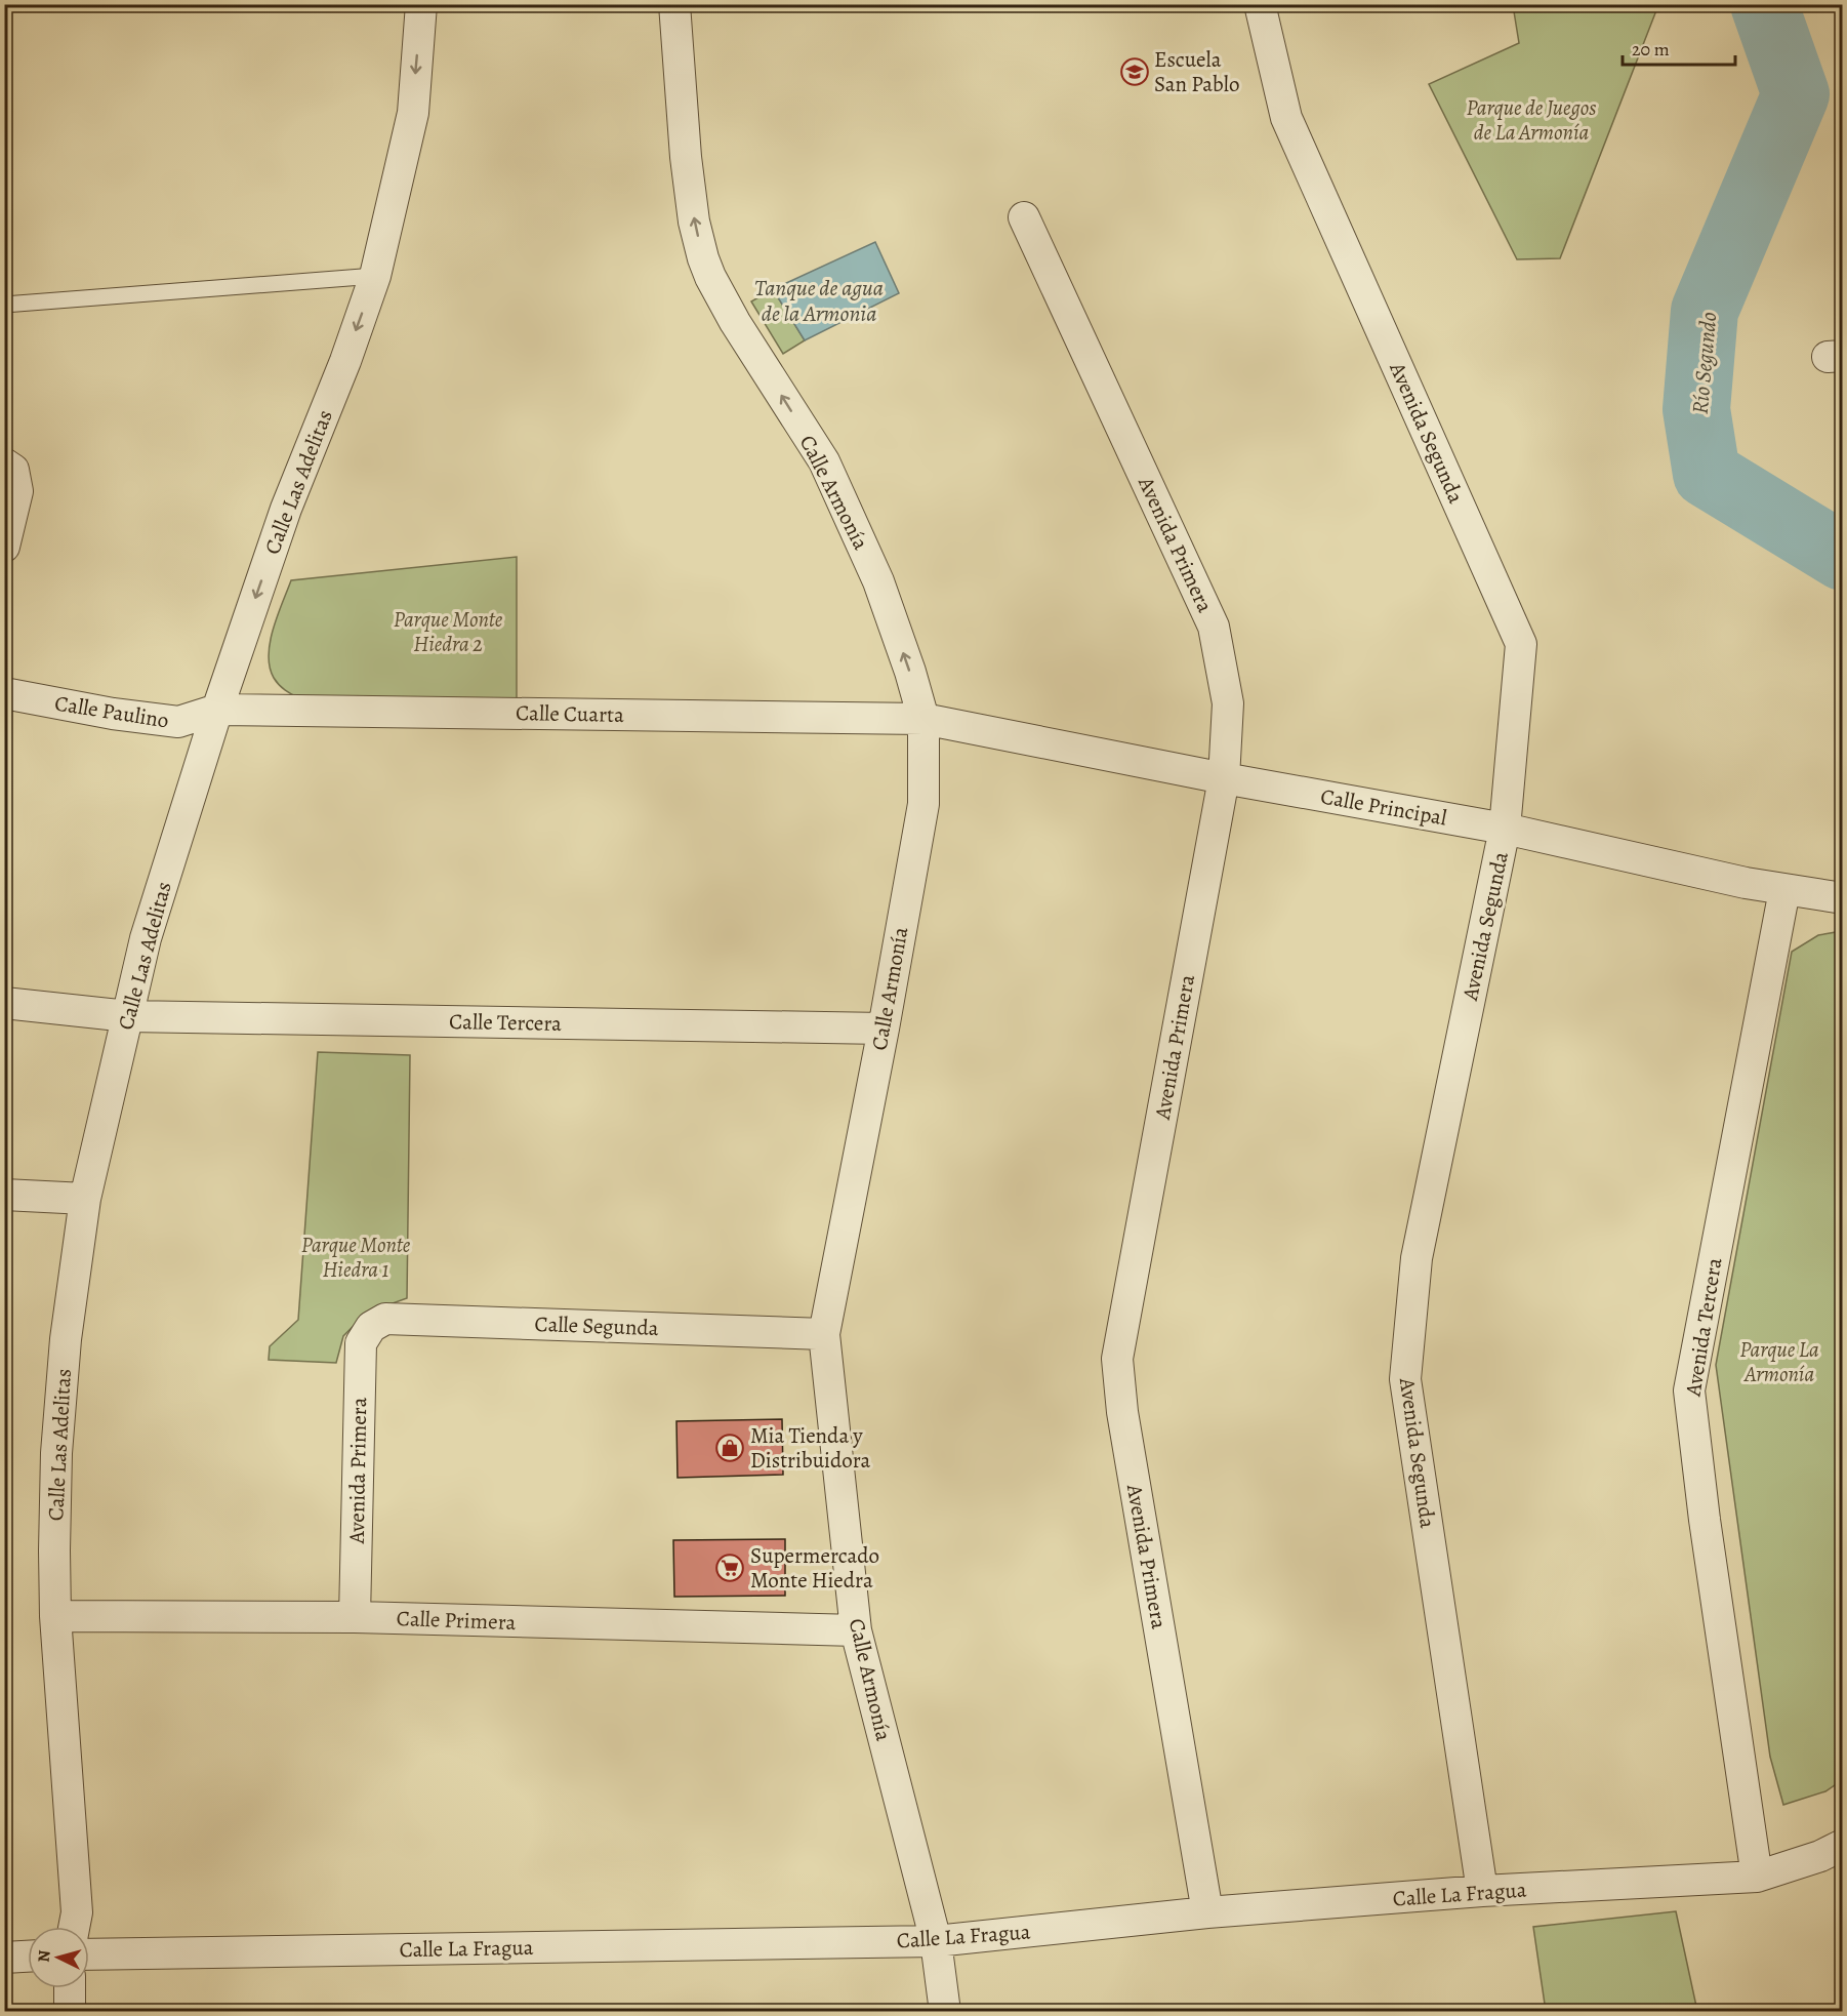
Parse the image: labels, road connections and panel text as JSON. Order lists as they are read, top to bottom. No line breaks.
{"streets":{"street":["Avenida Segunda","Calle Las Adelitas","Calle Armonía","Avenida Primera","Calle Paulino","Calle Cuarta","Calle Principal","Calle Tercera","Calle Segunda","Avenida Tercera","Calle Primera","Calle La Fragua"]},"crossings":[["Avenida Segunda","Calle Principal"],["Avenida Segunda","Calle La Fragua"],["Calle Las Adelitas","Calle Paulino"],["Calle Las Adelitas","Calle Cuarta"],["Calle Las Adelitas","Calle Tercera"],["Calle Las Adelitas","Calle Primera"],["Calle Armonía","Calle Cuarta"],["Calle Armonía","Calle Principal"],["Calle Armonía","Calle Tercera"],["Calle Armonía","Calle Segunda"],["Calle Armonía","Calle Primera"],["Calle Armonía","Calle La Fragua"],["Avenida Primera","Calle Principal"],["Avenida Primera","Calle Segunda"],["Avenida Primera","Calle Primera"],["Avenida Primera","Calle La Fragua"],["Calle Paulino","Calle Cuarta"],["Calle Cuarta","Calle Principal"],["Calle Principal","Avenida Tercera"],["Avenida Tercera","Calle La Fragua"]],"one_way":["Calle Las Adelitas","Calle Armonía"],"water":["Tanque de agua de la Armonia","Río Segundo"],"parks":["Parque de Juegos de La Armonía","Parque Monte Hiedra 2","Parque Monte Hiedra 1","Parque La Armonía"],"places":{"school or university":["Escuela San Pablo"],"shop":["Mia Tienda y Distribuidora"],"supermarket":["Supermercado Monte Hiedra"]},"scale_bar":"20 m","north":"left"}
